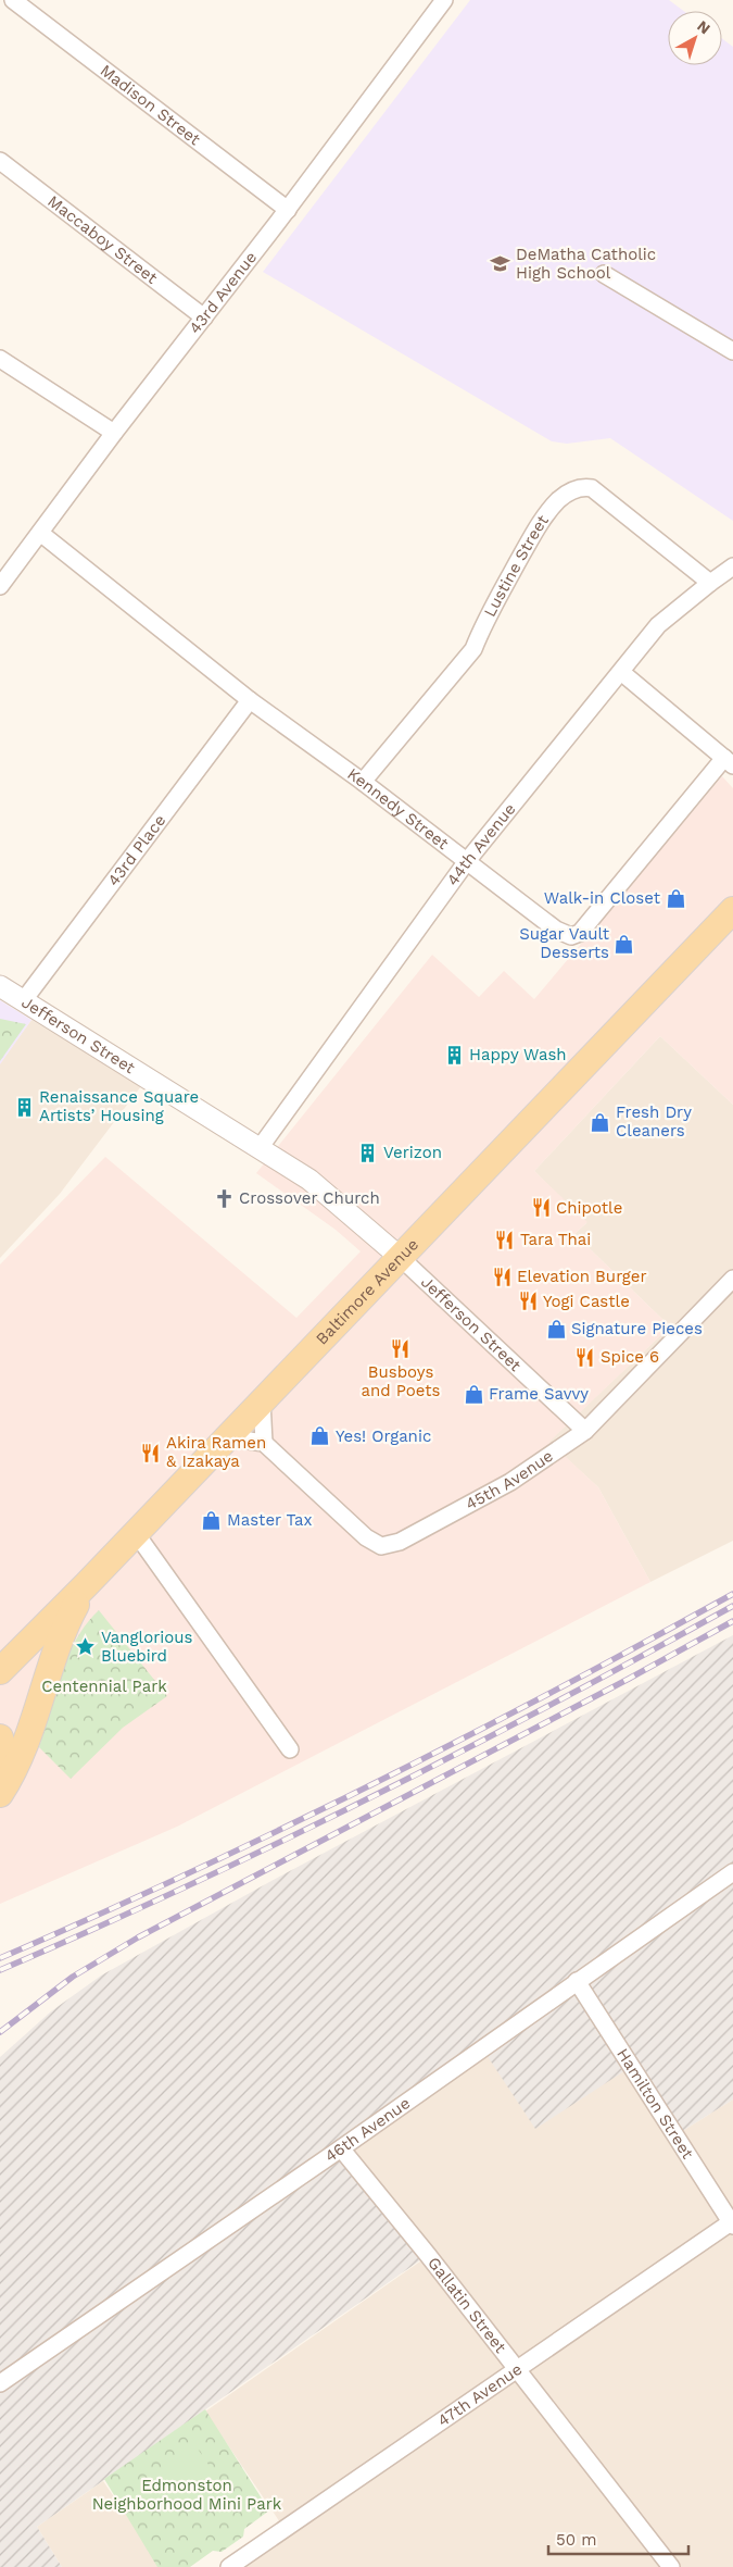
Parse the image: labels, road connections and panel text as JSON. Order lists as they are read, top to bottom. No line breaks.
{"streets":{"main road":["Baltimore Avenue"],"street":["Madison Street","Maccaboy Street","43rd Avenue","Lustine Street","Kennedy Street","44th Avenue","43rd Place","Jefferson Street","45th Avenue","Hamilton Street","46th Avenue","Gallatin Street","47th Avenue"]},"crossings":[["Madison Street","43rd Avenue"],["Maccaboy Street","43rd Avenue"],["43rd Avenue","Kennedy Street"],["Lustine Street","Kennedy Street"],["Lustine Street","44th Avenue"],["Kennedy Street","44th Avenue"],["Kennedy Street","43rd Place"],["44th Avenue","Jefferson Street"],["43rd Place","Jefferson Street"],["Jefferson Street","Baltimore Avenue"],["Jefferson Street","45th Avenue"],["Hamilton Street","46th Avenue"],["Hamilton Street","47th Avenue"],["46th Avenue","Gallatin Street"],["Gallatin Street","47th Avenue"]],"parks":["Centennial Park","Edmonston Neighborhood Mini Park"],"places":{"school or university":["DeMatha Catholic High School"],"shop":["Walk-in Closet","Sugar Vault Desserts","Fresh Dry Cleaners","Signature Pieces","Frame Savvy","Yes! Organic","Master Tax"],"building":["Happy Wash","Renaissance Square Artists’ Housing","Verizon"],"church":["Crossover Church"],"restaurant":["Chipotle","Tara Thai","Elevation Burger","Yogi Castle","Busboys and Poets","Spice 6","Akira Ramen & Izakaya"],"place":["Vanglorious Bluebird"]},"scale_bar":"50 m","north":"top right"}
